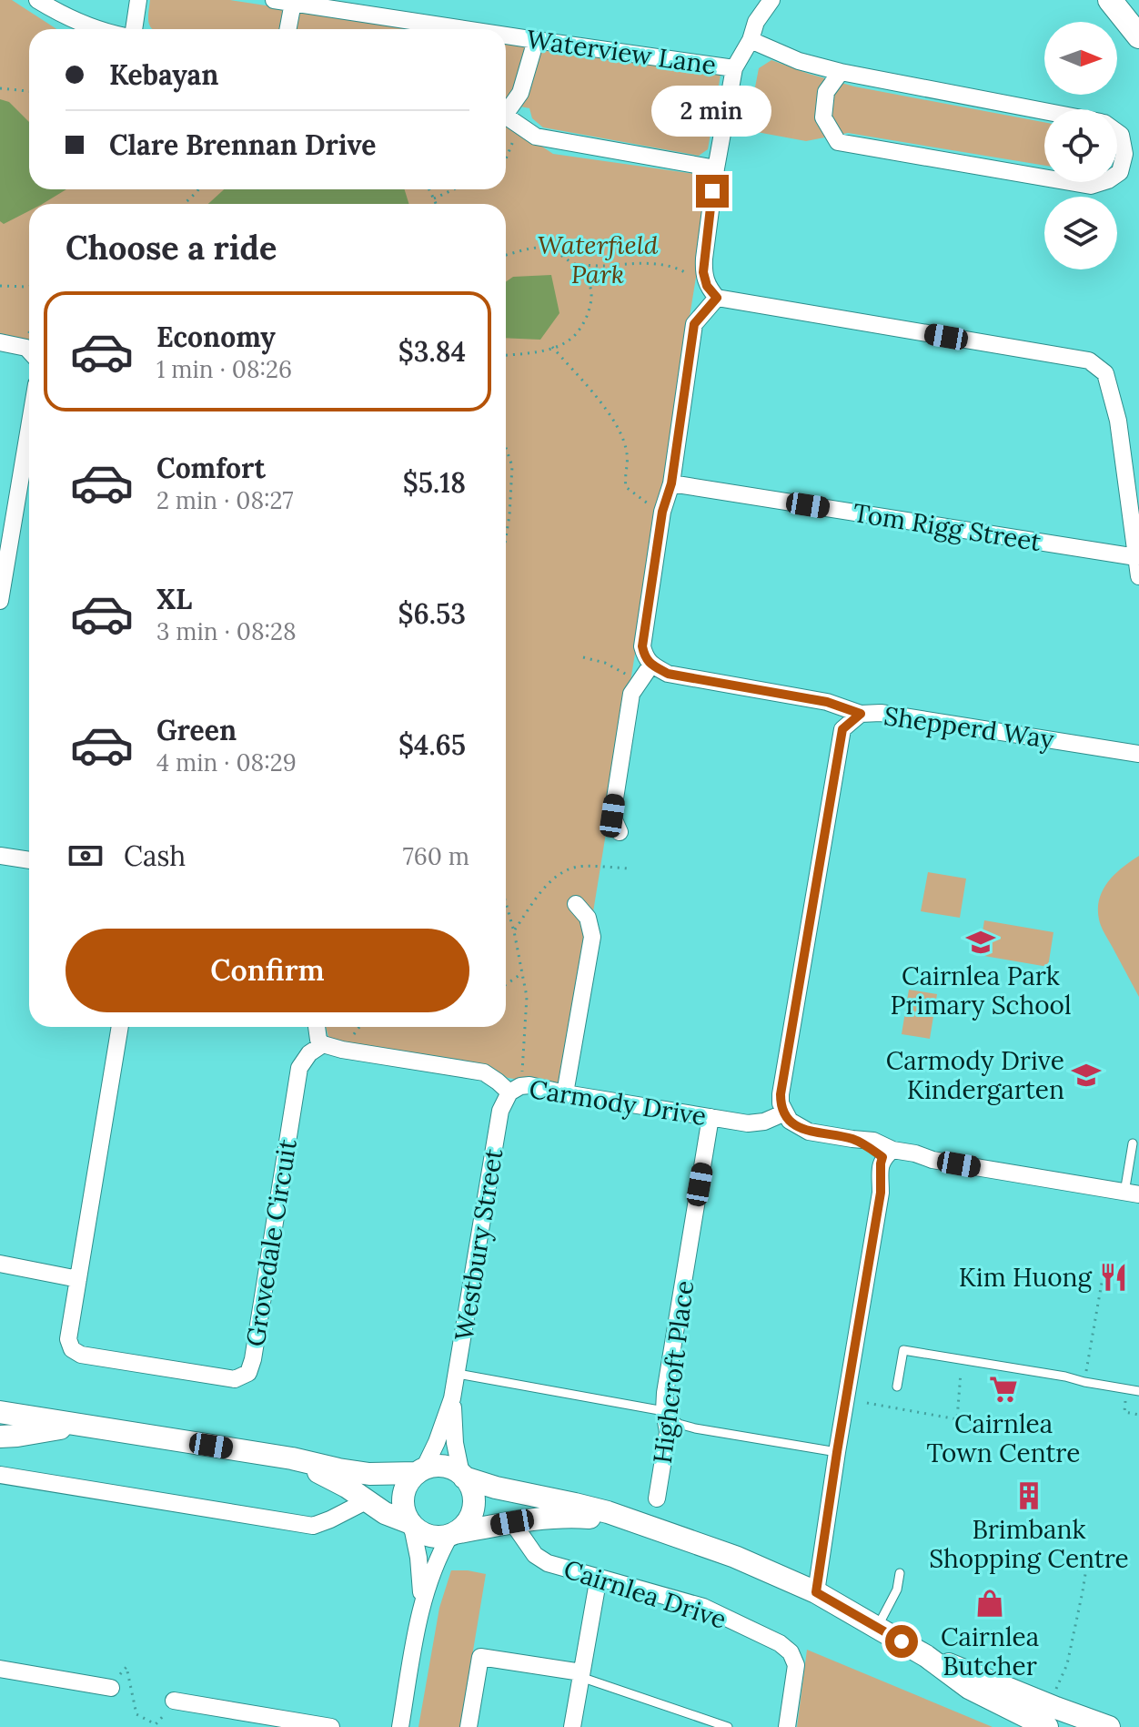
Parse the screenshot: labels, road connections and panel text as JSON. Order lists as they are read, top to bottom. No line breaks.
{"streets":{"street":["Waterview Lane","Tom Rigg Street","Shepperd Way","Carmody Drive","Grovedale Circuit","Westbury Street","Highcroft Place","Cairnlea Drive"]},"crossings":[["Shepperd Way","Carmody Drive"],["Carmody Drive","Grovedale Circuit"],["Carmody Drive","Westbury Street"],["Carmody Drive","Highcroft Place"],["Westbury Street","Cairnlea Drive"]],"parks":["Waterfield Park"],"places":{"school or university":["Cairnlea Park Primary School","Carmody Drive Kindergarten"],"restaurant":["Kim Huong"],"supermarket":["Cairnlea Town Centre"],"building":["Brimbank Shopping Centre"],"shop":["Cairnlea Butcher"]},"north":"right","page":{"banner":["Kebayan","Clare Brennan Drive"],"bubble":"2 min","heading":"Choose a ride","list":[{"name":"Economy","note":"1 min · 08:26","value":"$3.84"},{"name":"Comfort","note":"2 min · 08:27","value":"$5.18"},{"name":"XL","note":"3 min · 08:28","value":"$6.53"},{"name":"Green","note":"4 min · 08:29","value":"$4.65"}],"pay":["Cash","760 m"],"buttons":"Confirm"}}
